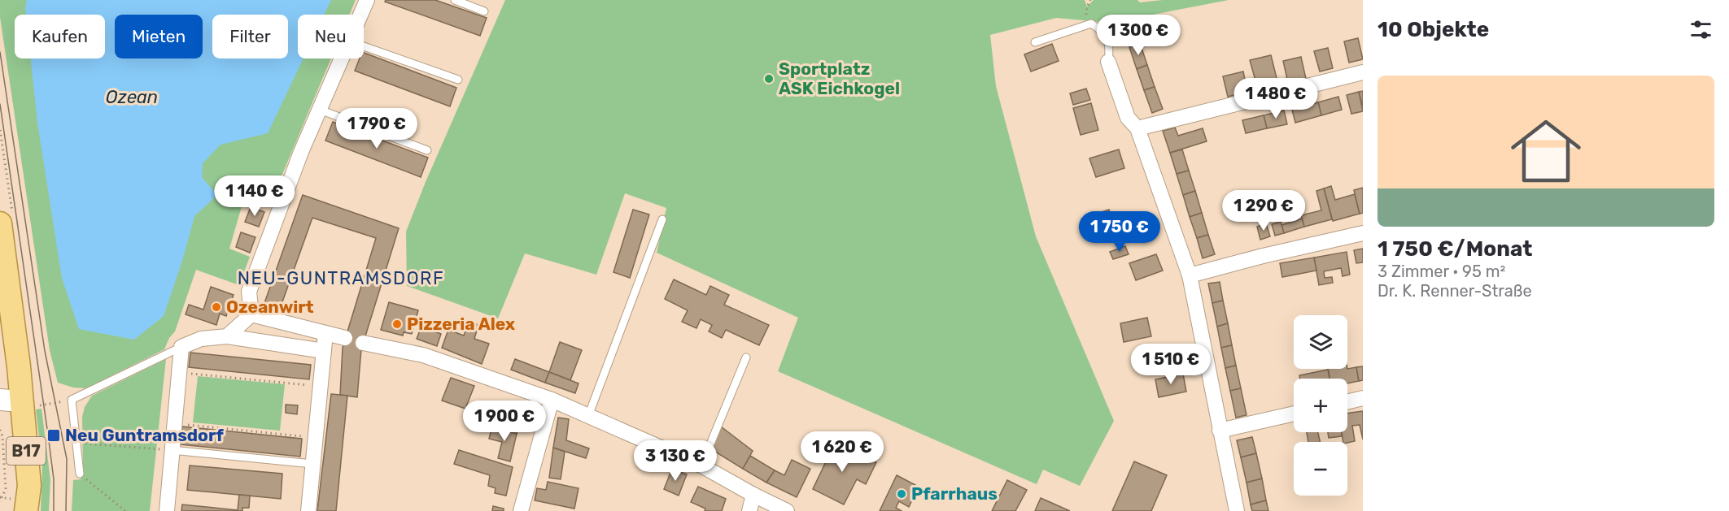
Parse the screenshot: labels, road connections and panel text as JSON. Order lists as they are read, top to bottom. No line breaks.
{"streets":{"main road":["B17"]},"districts":["NEU-GUNTRAMSDORF"],"water":["Ozean"],"places":{"other":["Sportplatz ASK Eichkogel","Ozeanwirt","Pizzeria Alex","Pfarrhaus"],"transit":["Neu Guntramsdorf"]},"page":{"heading":"10 Objekte","price":["1 300 €","1 480 €","1 790 €","1 140 €","1 290 €","1 750 €","1 510 €","1 900 €","1 620 €","3 130 €"],"chip":["Kaufen","Mieten","Filter","Neu"],"list":[{"name":"1 750 €/Monat","note":"3 Zimmer · 95 m² · Dr. K. Renner-Straße"}],"map_buttons":["+","−"]}}
